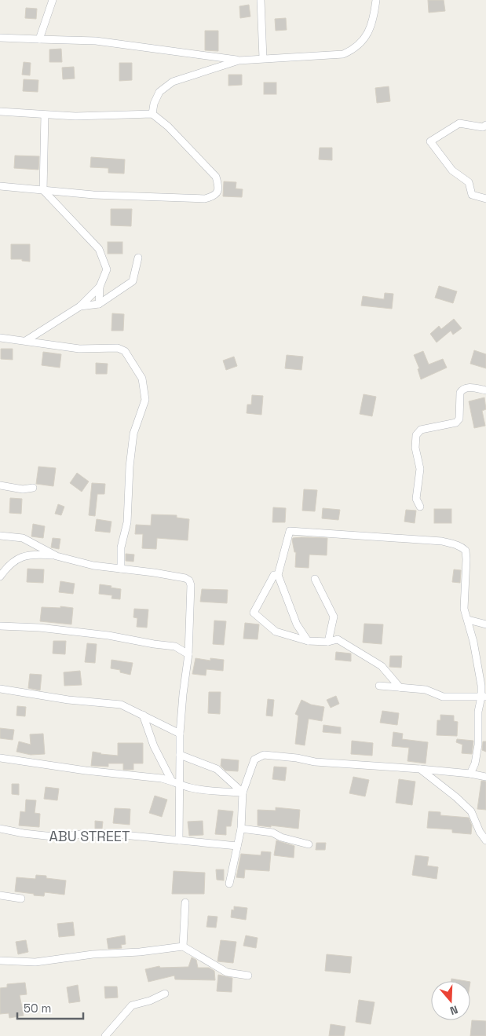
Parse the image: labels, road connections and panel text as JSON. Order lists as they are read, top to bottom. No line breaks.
{"streets":{"street":["ABU STREET"]},"scale_bar":"50 m","north":"bottom"}
